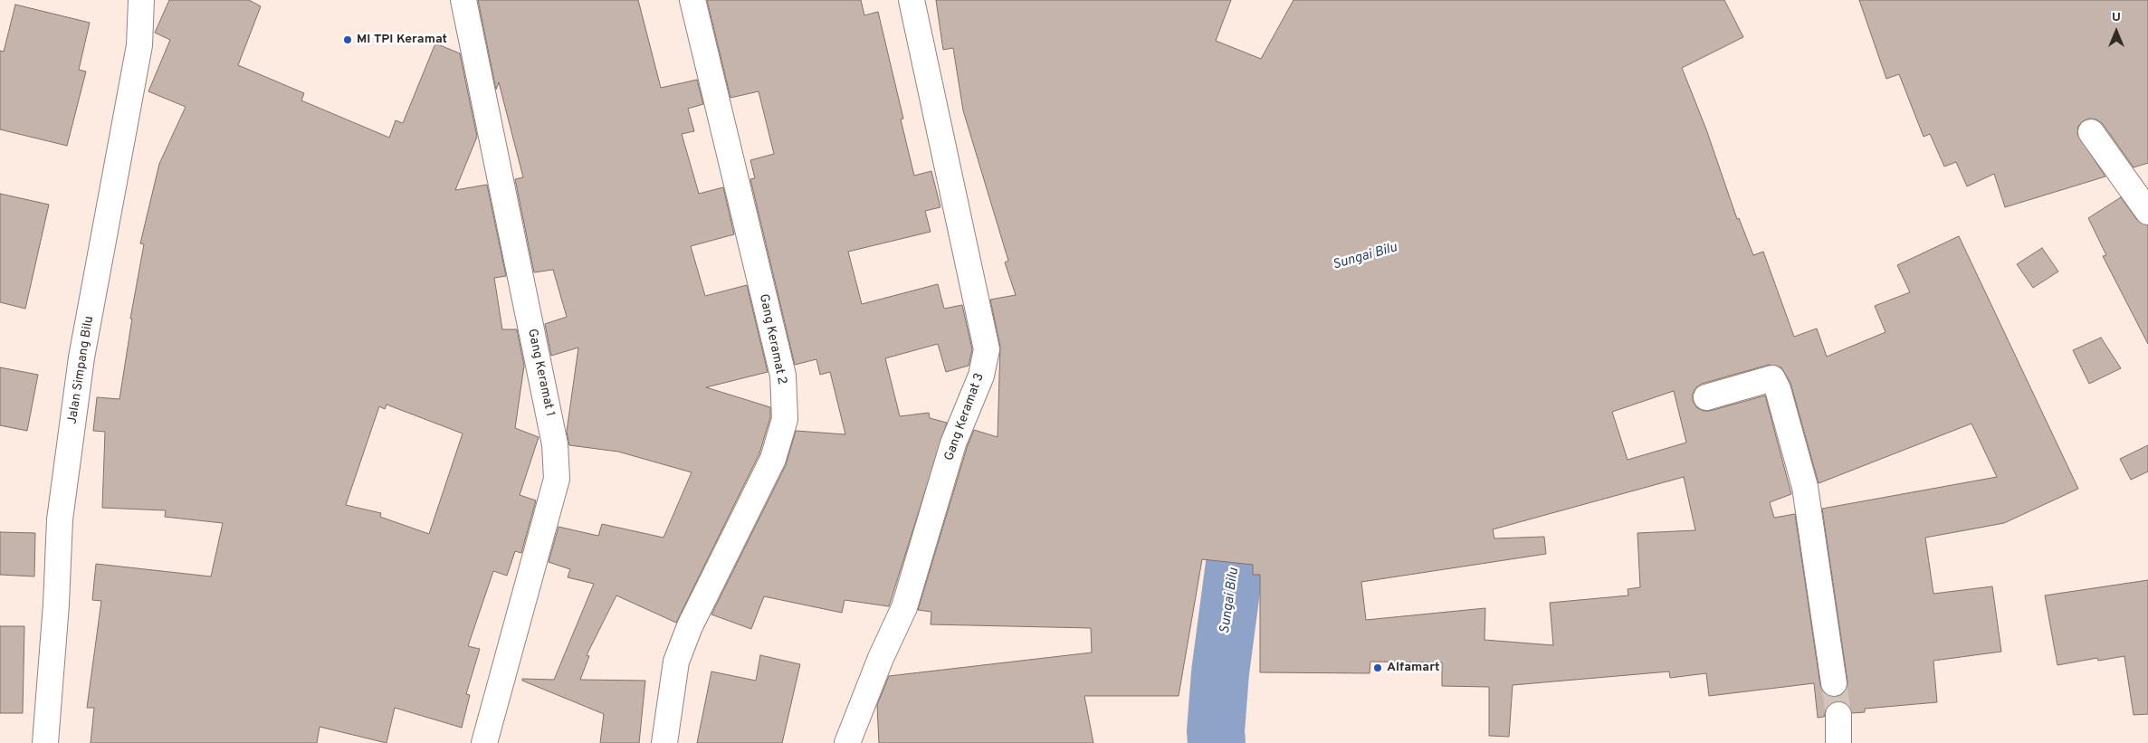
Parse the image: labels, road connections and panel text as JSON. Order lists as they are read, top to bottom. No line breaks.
{"streets":{"street":["Gang Keramat 2","Jalan Simpang Bilu","Gang Keramat 1","Gang Keramat 3"]},"water":["Sungai Bilu"],"places":["MI TPI Keramat","Alfamart"],"north":"top"}
